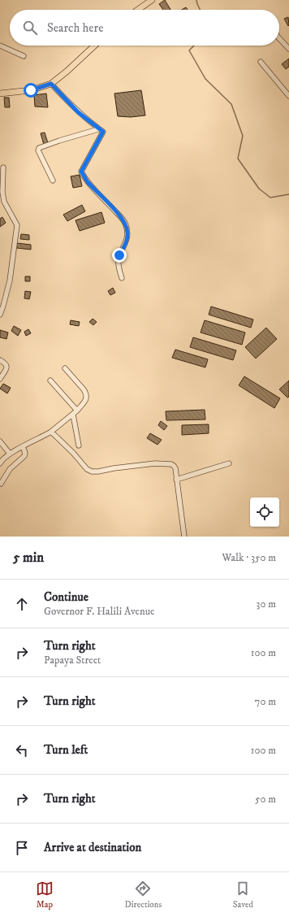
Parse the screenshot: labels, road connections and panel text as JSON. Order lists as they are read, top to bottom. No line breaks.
{"page":{"search":"Search here","heading":["5 min","Walk · 350 m"],"list":[["Continue","Governor F. Halili Avenue","30 m"],["Turn right","Papaya Street","100 m"],["Turn right","70 m"],["Turn left","100 m"],["Turn right","50 m"],"Arrive at destination"],"nav":["Map","Directions","Saved"]}}
